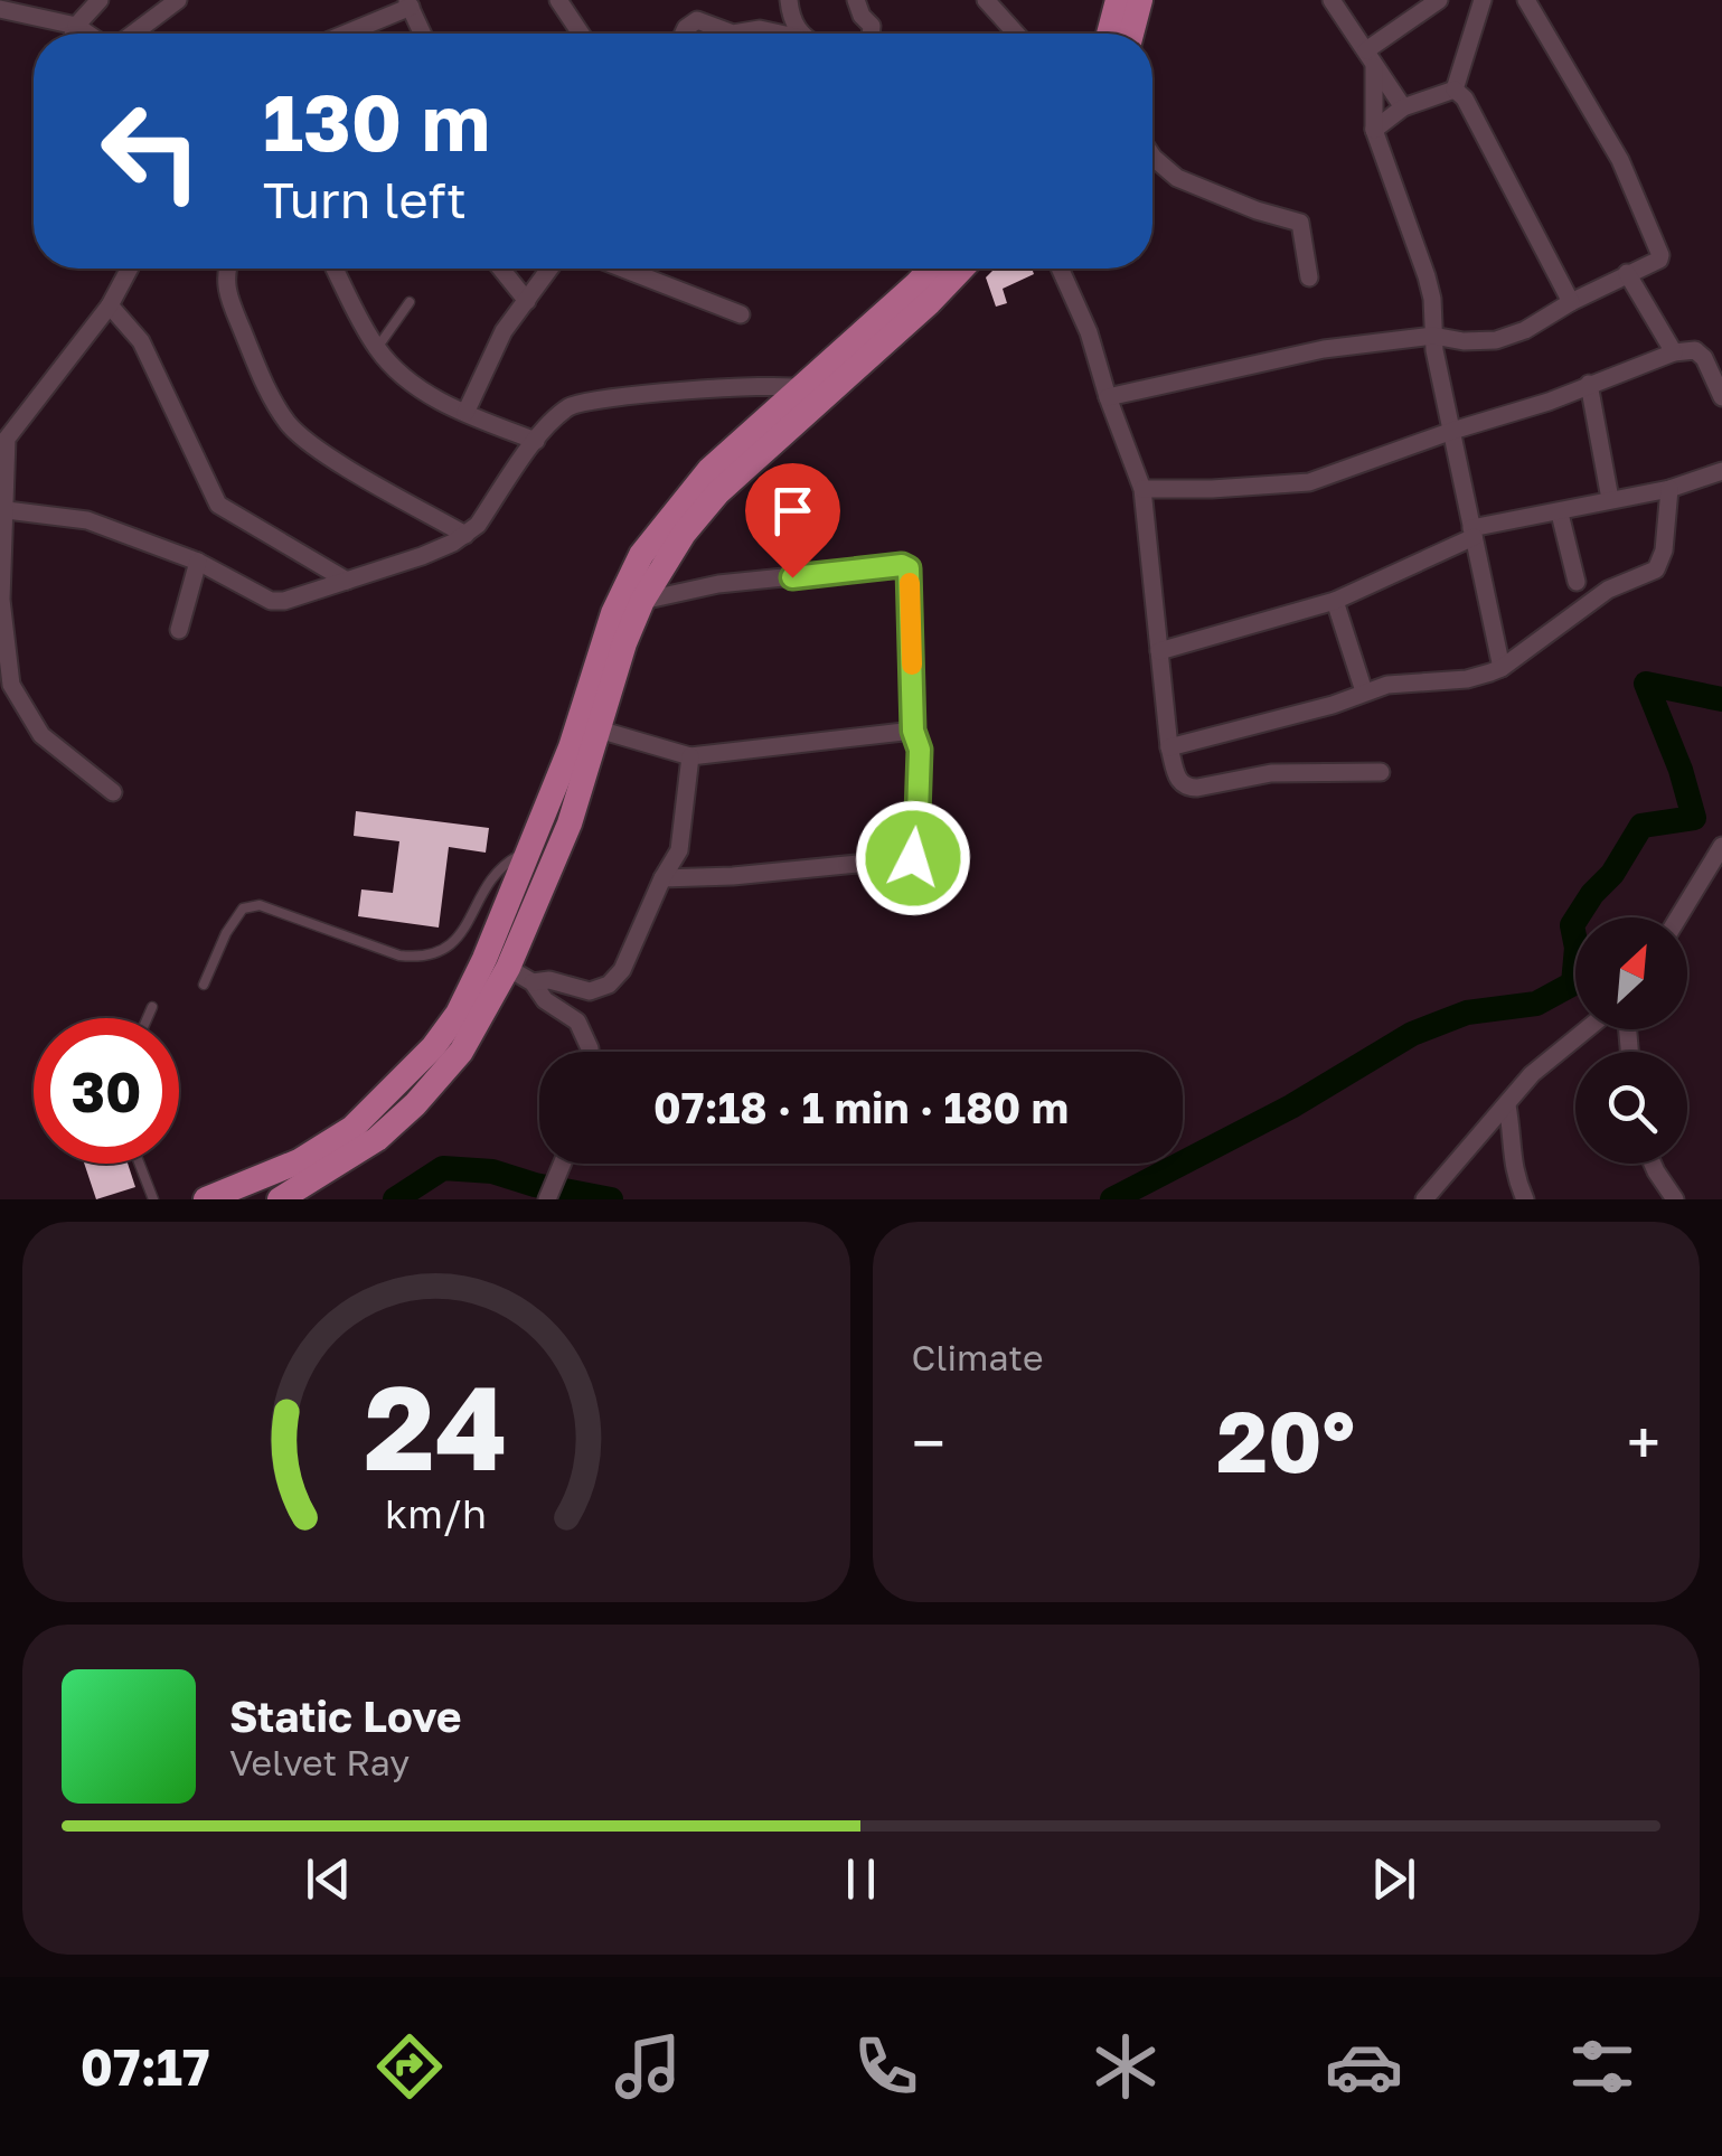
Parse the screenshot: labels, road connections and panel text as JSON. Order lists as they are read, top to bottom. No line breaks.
{"north":"top right","page":{"turn":["130 m","Turn left"],"limit":"30","trip":"07:18 · 1 min · 180 m","tile":"Climate","heat":["−","20°","+"],"song":["Static Love","Velvet Ray"],"tabs":"07:17","gauge":["24","km/h"]}}
